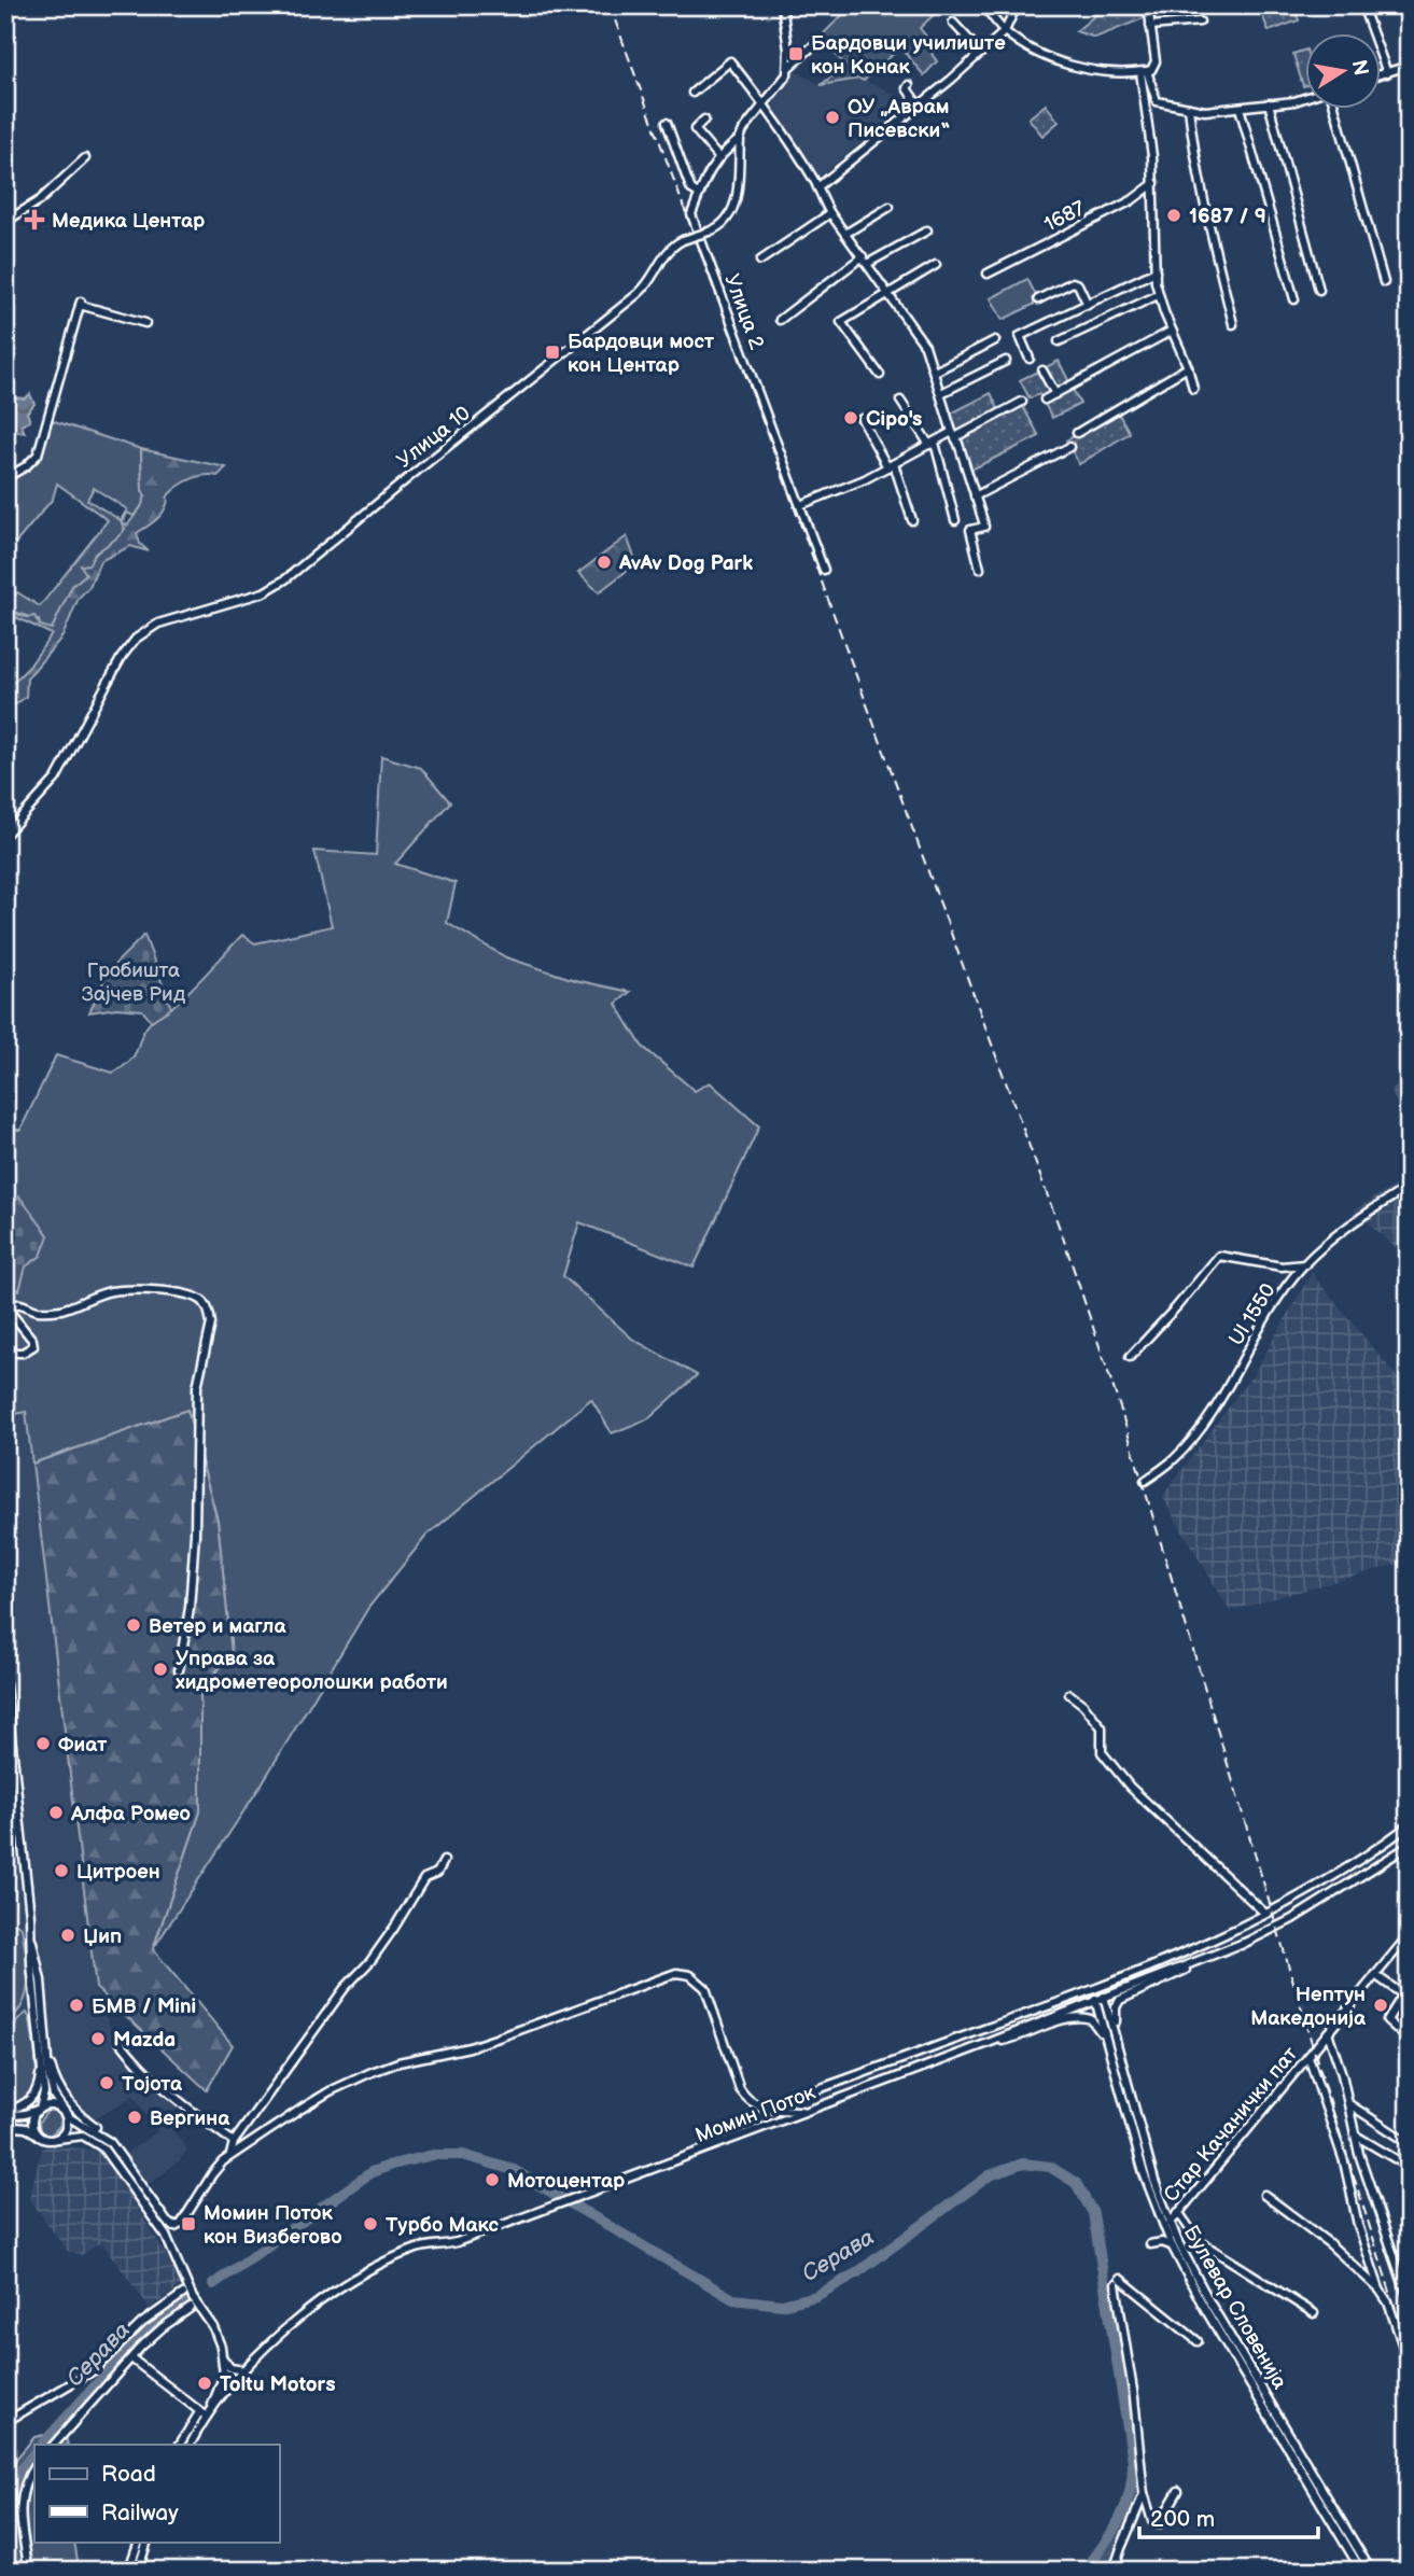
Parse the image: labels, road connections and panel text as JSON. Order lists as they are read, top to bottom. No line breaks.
{"streets":{"street":["1687","Улица 2","Улица 10","Ul 1550","Момин Поток","Стар Качанички пат","Булевар Словенија"]},"crossings":[["Улица 2","Улица 10"],["Момин Поток","Булевар Словенија"],["Стар Качанички пат","Булевар Словенија"]],"water":["Серава"],"parks":["Гробишта Зајчев Рид"],"places":{"transit":["Бардовци училиште кон Конак","Бардовци мост кон Центар","Момин Поток кон Визбегово"],"other":["ОУ „Аврам Писевски“","1687 / 9","Cipo's","AvAv Dog Park","Ветер и магла","Управа за хидрометеоролошки работи","Фиат","Алфа Ромео","Цитроен","Џип","БМВ / Mini","Нептун Македонија","Mazda","Тојота","Вергина","Мотоцентар","Турбо Макс","Toltu Motors"],"health":["Медика Центар"]},"legend":["Road","Railway"],"scale_bar":"200 m","north":"right"}
